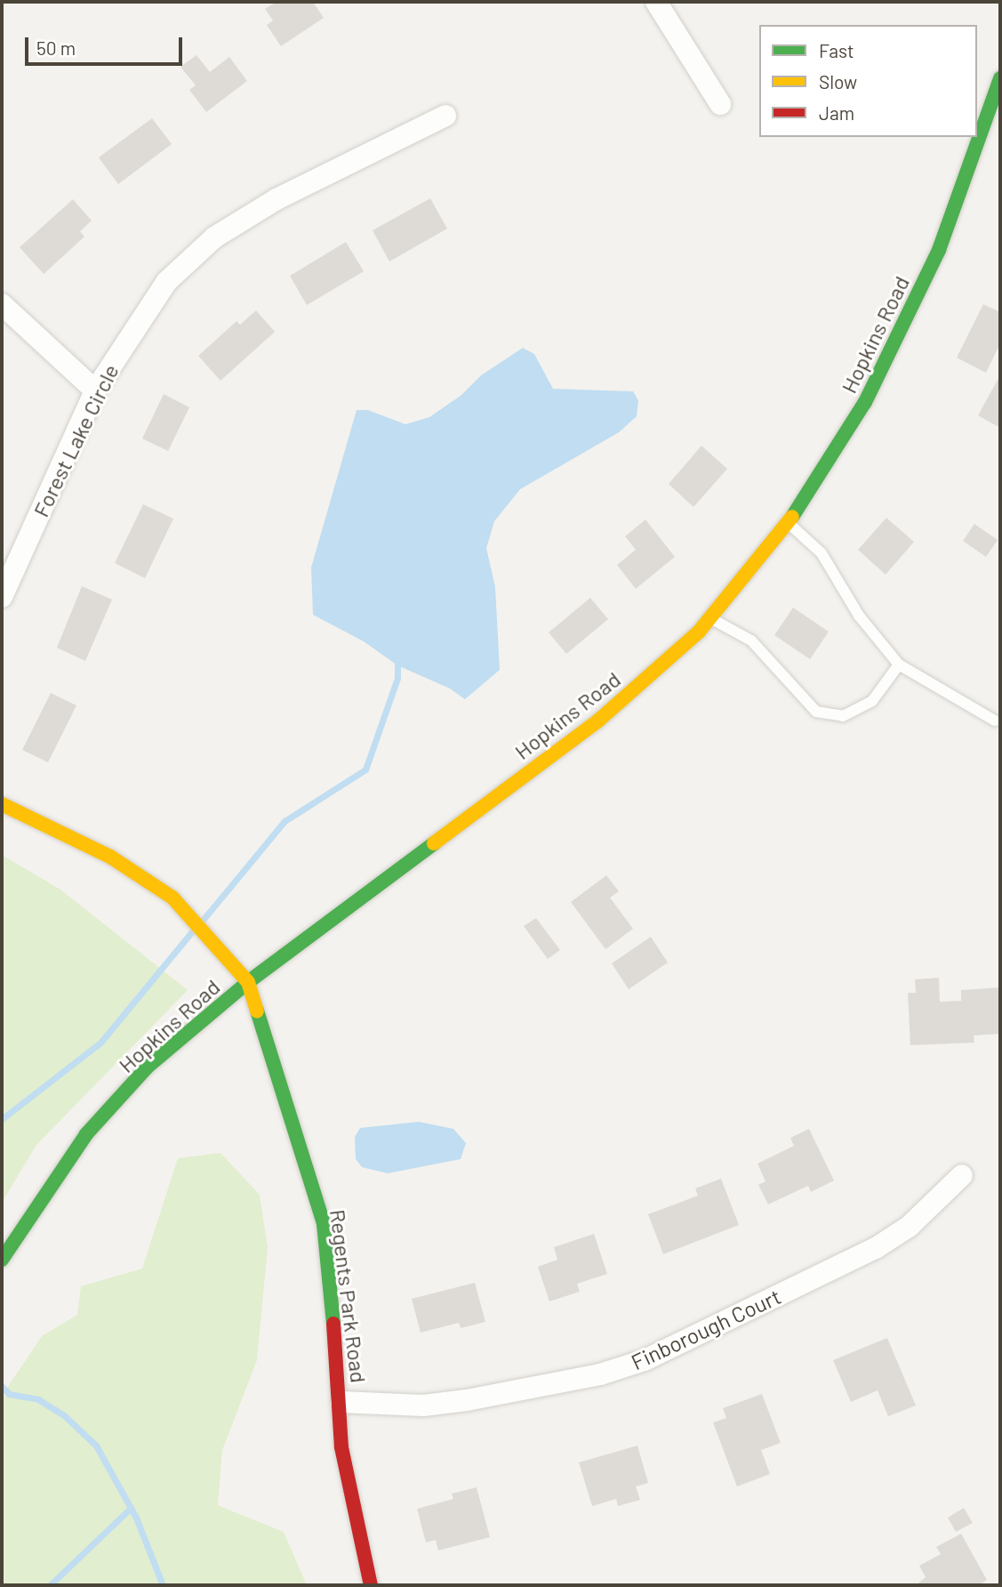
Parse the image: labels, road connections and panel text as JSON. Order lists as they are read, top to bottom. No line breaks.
{"streets":{"main road":["Hopkins Road","Regents Park Road"],"street":["Forest Lake Circle","Finborough Court"]},"crossings":[["Hopkins Road","Regents Park Road"],["Regents Park Road","Finborough Court"]],"legend":["Fast","Slow","Jam"],"scale_bar":"50 m"}
